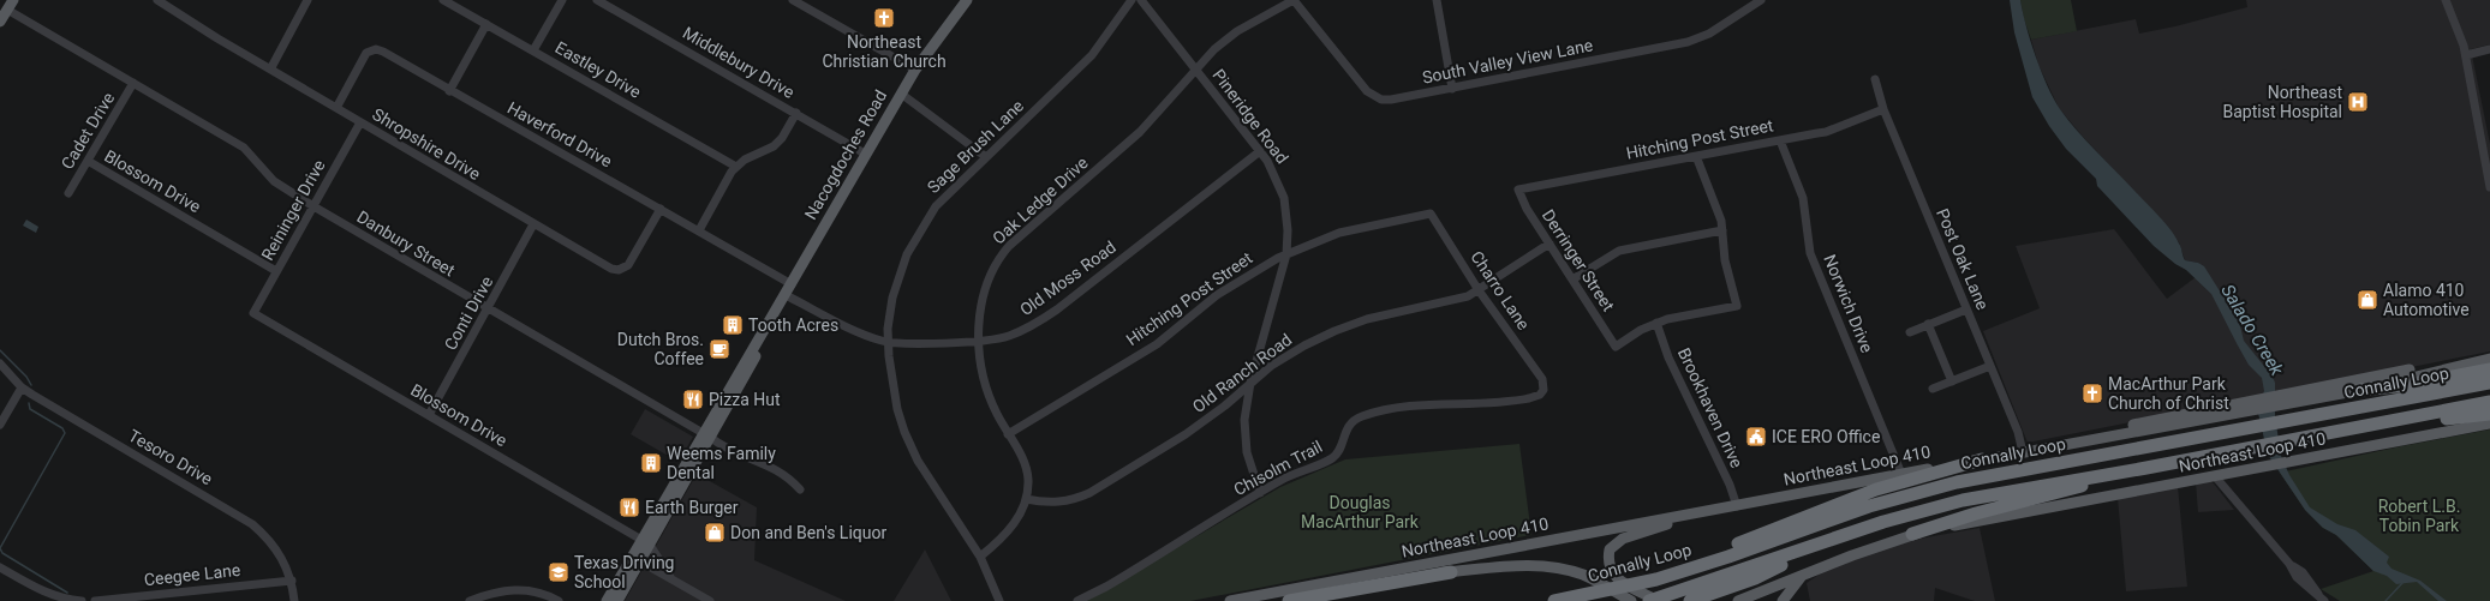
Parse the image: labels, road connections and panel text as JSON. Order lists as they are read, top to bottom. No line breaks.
{"streets":{"highway":["Connally Loop"],"main road":["Nacogdoches Road","Northeast Loop 410"],"street":["South Valley View Lane","Middlebury Drive","Eastley Drive","Pineridge Road","Cadet Drive","Haverford Drive","Hitching Post Street","Shropshire Drive","Sage Brush Lane","Blossom Drive","Oak Ledge Drive","Reininger Drive","Danbury Street","Post Oak Lane","Derringer Street","Old Moss Road","Charro Lane","Norwich Drive","Conti Drive","Old Ranch Road","Brookhaven Drive","Tesoro Drive","Chisolm Trail","Ceegee Lane"]},"crossings":[["South Valley View Lane","Oak Ledge Drive"],["Middlebury Drive","Nacogdoches Road"],["Pineridge Road","Hitching Post Street"],["Pineridge Road","Oak Ledge Drive"],["Pineridge Road","Old Moss Road"],["Pineridge Road","Old Ranch Road"],["Pineridge Road","Chisolm Trail"],["Cadet Drive","Blossom Drive"],["Cadet Drive","Danbury Street"],["Haverford Drive","Shropshire Drive"],["Haverford Drive","Nacogdoches Road"],["Hitching Post Street","Oak Ledge Drive"],["Hitching Post Street","Post Oak Lane"],["Hitching Post Street","Derringer Street"],["Hitching Post Street","Charro Lane"],["Hitching Post Street","Norwich Drive"],["Shropshire Drive","Reininger Drive"],["Shropshire Drive","Conti Drive"],["Sage Brush Lane","Old Moss Road"],["Nacogdoches Road","Blossom Drive"],["Nacogdoches Road","Danbury Street"],["Nacogdoches Road","Old Moss Road"],["Blossom Drive","Reininger Drive"],["Blossom Drive","Conti Drive"],["Oak Ledge Drive","Old Moss Road"],["Oak Ledge Drive","Old Ranch Road"],["Reininger Drive","Danbury Street"],["Danbury Street","Conti Drive"],["Post Oak Lane","Northeast Loop 410"],["Derringer Street","Old Ranch Road"],["Derringer Street","Brookhaven Drive"],["Charro Lane","Old Ranch Road"],["Charro Lane","Chisolm Trail"],["Norwich Drive","Northeast Loop 410"],["Brookhaven Drive","Northeast Loop 410"],["Tesoro Drive","Ceegee Lane"]],"water":["Salado Creek"],"parks":["Douglas MacArthur Park","Robert L.B. Tobin Park"],"places":{"church":["Northeast Christian Church","MacArthur Park Church of Christ"],"hospital":["Northeast Baptist Hospital"],"shop":["Alamo 410 Automotive","Don and Ben's Liquor"],"building":["Tooth Acres","Weems Family Dental"],"cafe":["Dutch Bros. Coffee"],"restaurant":["Pizza Hut","Earth Burger"],"public building":["ICE ERO Office"],"school or university":["Texas Driving School"]}}
